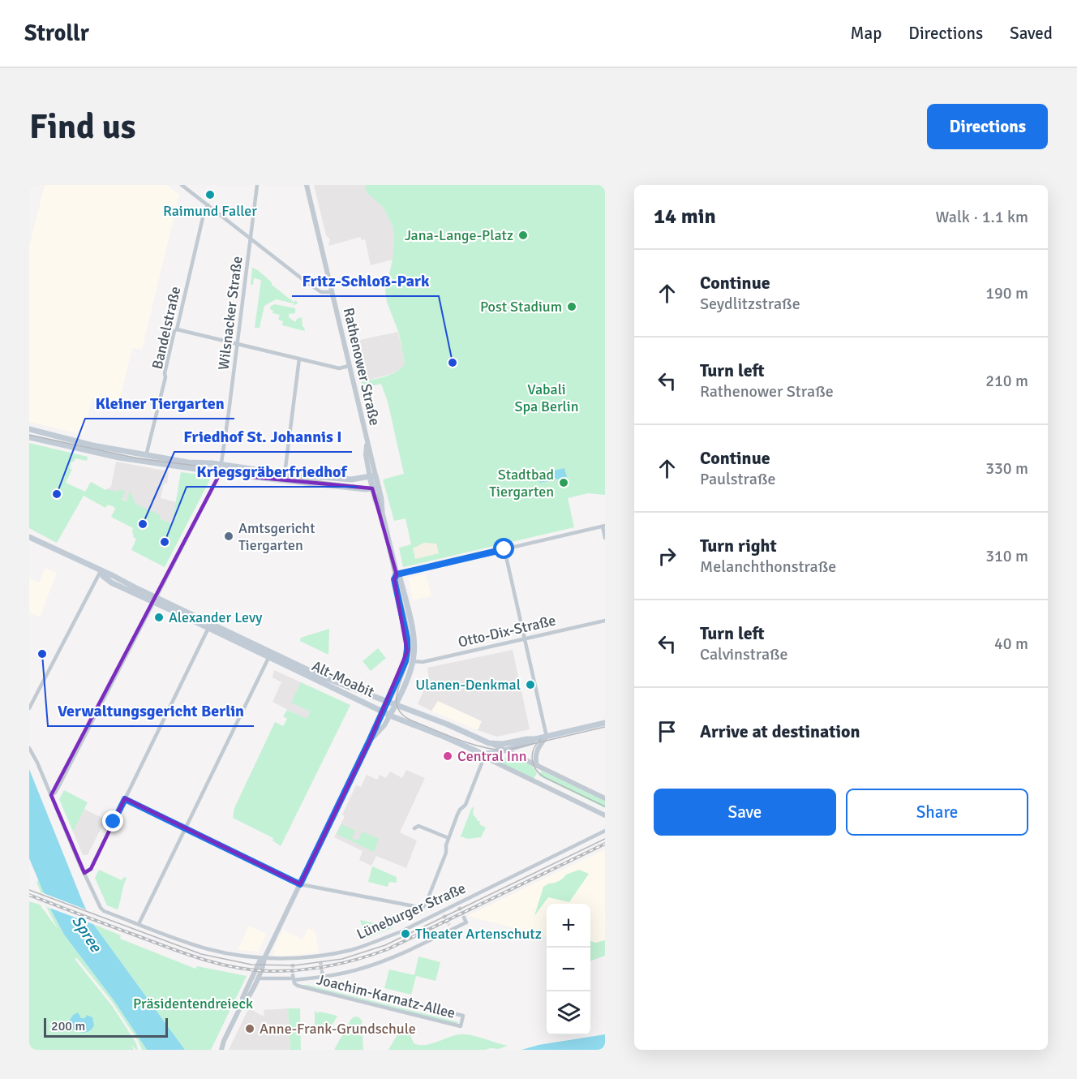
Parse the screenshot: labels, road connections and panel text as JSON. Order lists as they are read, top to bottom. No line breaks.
{"streets":{"main road":["Rathenower Straße","Alt-Moabit"],"street":["Wilsnacker Straße","Bandelstraße","Otto-Dix-Straße","Lüneburger Straße","Joachim-Karnatz-Allee"]},"crossings":[["Wilsnacker Straße","Alt-Moabit"],["Rathenower Straße","Otto-Dix-Straße"],["Rathenower Straße","Alt-Moabit"],["Lüneburger Straße","Joachim-Karnatz-Allee"]],"water":["Spree"],"parks":["Vabali Spa Berlin","Präsidentendreieck"],"places":["Raimund Faller","Jana-Lange-Platz","Post Stadium","Fritz-Schloß-Park","Stadtbad Tiergarten","Kleiner Tiergarten","Friedhof St. Johannis I","Amtsgericht Tiergarten","Kriegsgräberfriedhof","Alexander Levy","Verwaltungsgericht Berlin","Ulanen-Denkmal","Central Inn","Theater Artenschutz","Anne-Frank-Grundschule"],"scale_bar":"200 m","page":{"header":"Strollr","nav":["Map","Directions","Saved"],"buttons":["Directions",["Save","Share"]],"title":"Find us","heading":["14 min","Walk · 1.1 km"],"list":[["Continue","Seydlitzstraße","190 m"],["Turn left","Rathenower Straße","210 m"],["Continue","Paulstraße","330 m"],["Turn right","Melanchthonstraße","310 m"],["Turn left","Calvinstraße","40 m"],"Arrive at destination"],"map_buttons":["+","−"],"scale":"200 m"}}
